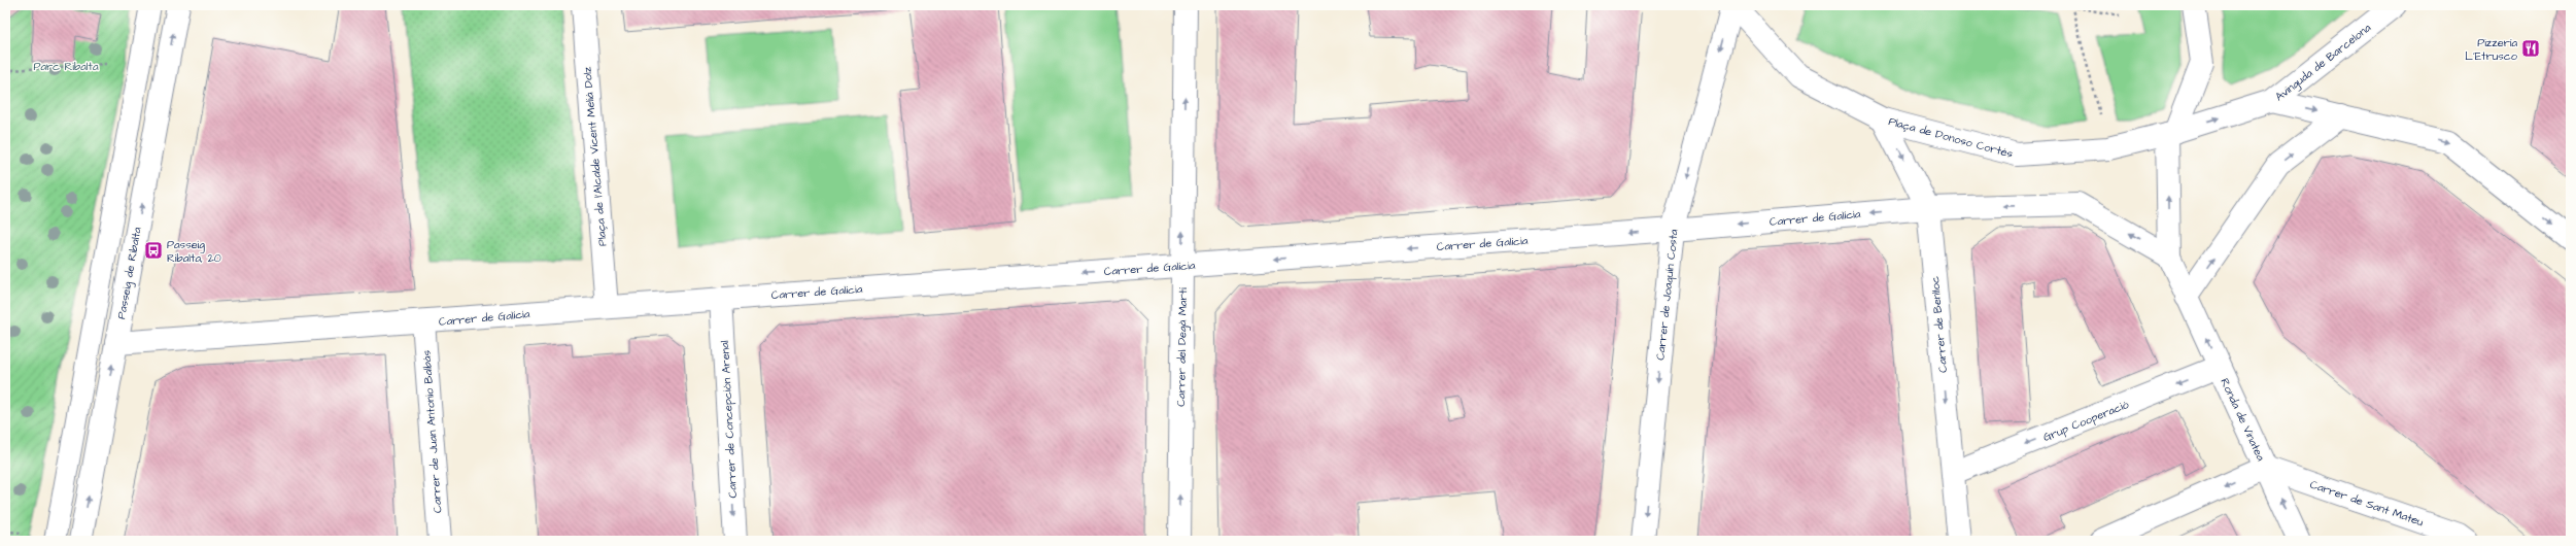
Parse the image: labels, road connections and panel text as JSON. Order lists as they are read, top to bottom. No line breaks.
{"streets":{"street":["Avinguda de Barcelona","Plaça de Donoso Cortés","Plaça de l'Alcalde Vicent Meliá Dolz","Carrer de Galícia","Passeig de Ribalta","Carrer de Joaquín Costa","Carrer de Benlloc","Carrer del Degà Martí","Carrer de Concepción Arenal","Ronda de Vinatea","Grup Cooperació","Carrer de Juan Antonio Balbás","Carrer de Sant Mateu"]},"crossings":[["Avinguda de Barcelona","Plaça de Donoso Cortés"],["Avinguda de Barcelona","Ronda de Vinatea"],["Plaça de Donoso Cortés","Carrer de Joaquín Costa"],["Plaça de Donoso Cortés","Carrer de Benlloc"],["Plaça de Donoso Cortés","Ronda de Vinatea"],["Plaça de l'Alcalde Vicent Meliá Dolz","Carrer de Galícia"],["Carrer de Galícia","Passeig de Ribalta"],["Carrer de Galícia","Carrer de Joaquín Costa"],["Carrer de Galícia","Carrer de Benlloc"],["Carrer de Galícia","Carrer del Degà Martí"],["Carrer de Galícia","Carrer de Concepción Arenal"],["Carrer de Galícia","Ronda de Vinatea"],["Carrer de Galícia","Carrer de Juan Antonio Balbás"],["Carrer de Benlloc","Grup Cooperació"],["Ronda de Vinatea","Grup Cooperació"],["Ronda de Vinatea","Carrer de Sant Mateu"]],"one_way":["Avinguda de Barcelona","Carrer de Galícia","Passeig de Ribalta","Carrer de Joaquín Costa","Carrer de Benlloc","Carrer del Degà Martí","Carrer de Concepción Arenal","Ronda de Vinatea"],"parks":["Parc Ribalta"],"places":{"restaurant":["Pizzería L'Etrusco"],"bus stop":["Passeig Ribalta, 20"]}}
